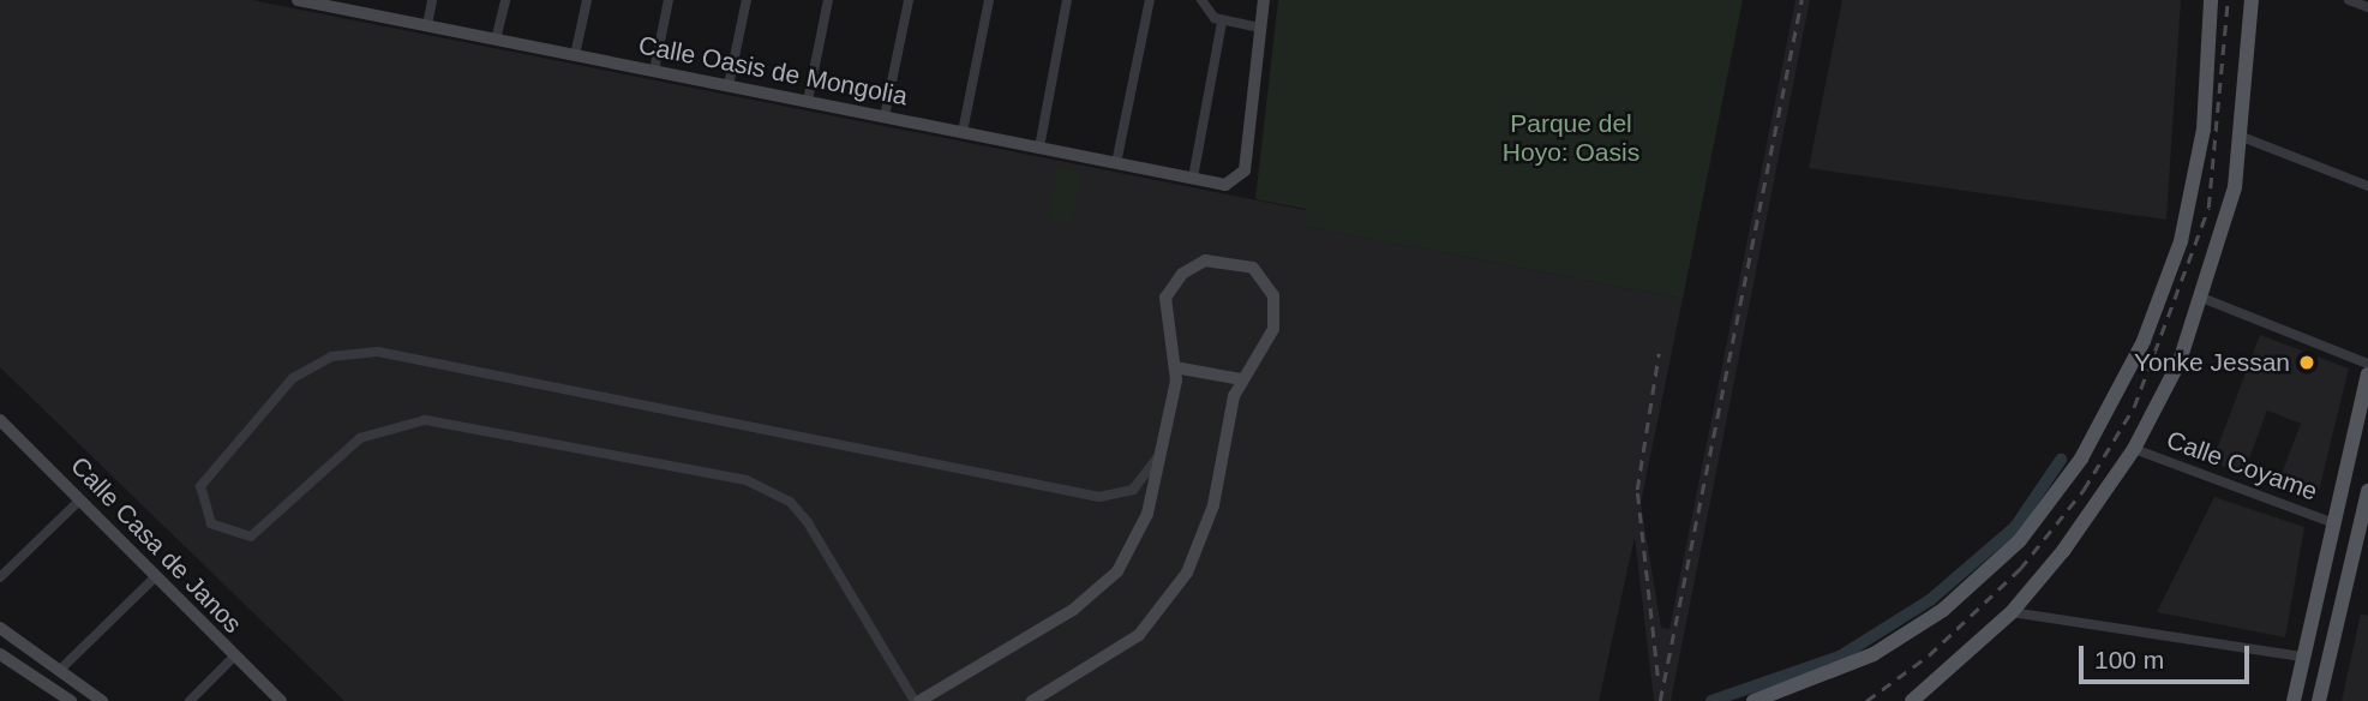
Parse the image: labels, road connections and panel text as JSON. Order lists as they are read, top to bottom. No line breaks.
{"streets":{"street":["Calle Oasis de Mongolia","Calle Coyame","Calle Casa de Janos"]},"parks":["Parque del Hoyo: Oasis"],"places":["Yonke Jessan"],"scale_bar":"100 m"}
